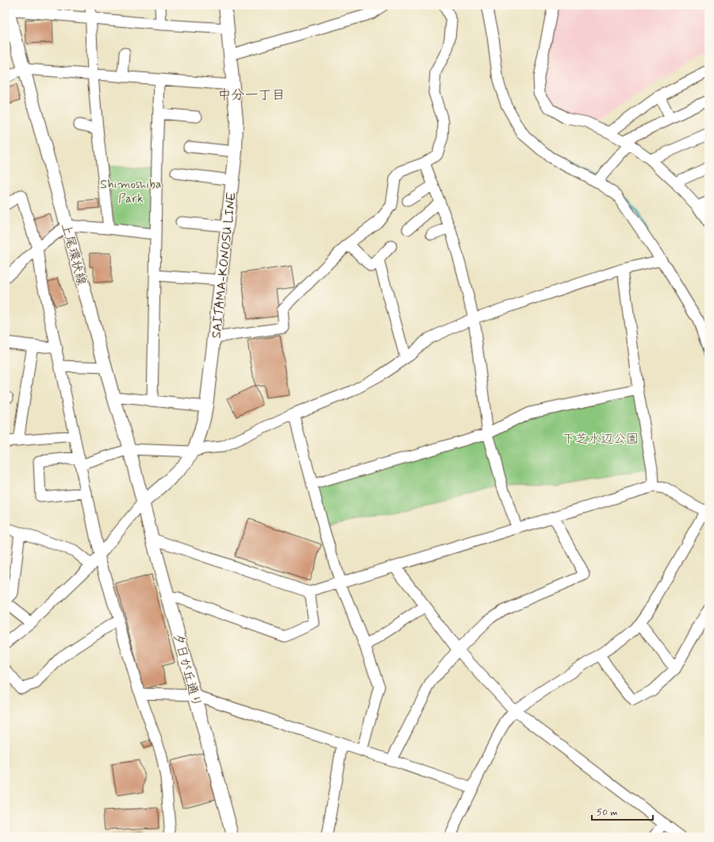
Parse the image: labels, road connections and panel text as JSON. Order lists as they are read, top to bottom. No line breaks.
{"streets":{"main road":["上尾環状線","SAITAMA-KONOSU LINE","夕日が丘通り"]},"crossings":[["上尾環状線","SAITAMA-KONOSU LINE"],["上尾環状線","夕日が丘通り"],["SAITAMA-KONOSU LINE","夕日が丘通り"]],"districts":["中分一丁目"],"parks":["Shimoshiba Park","下芝水辺公園"],"scale_bar":"50 m"}
